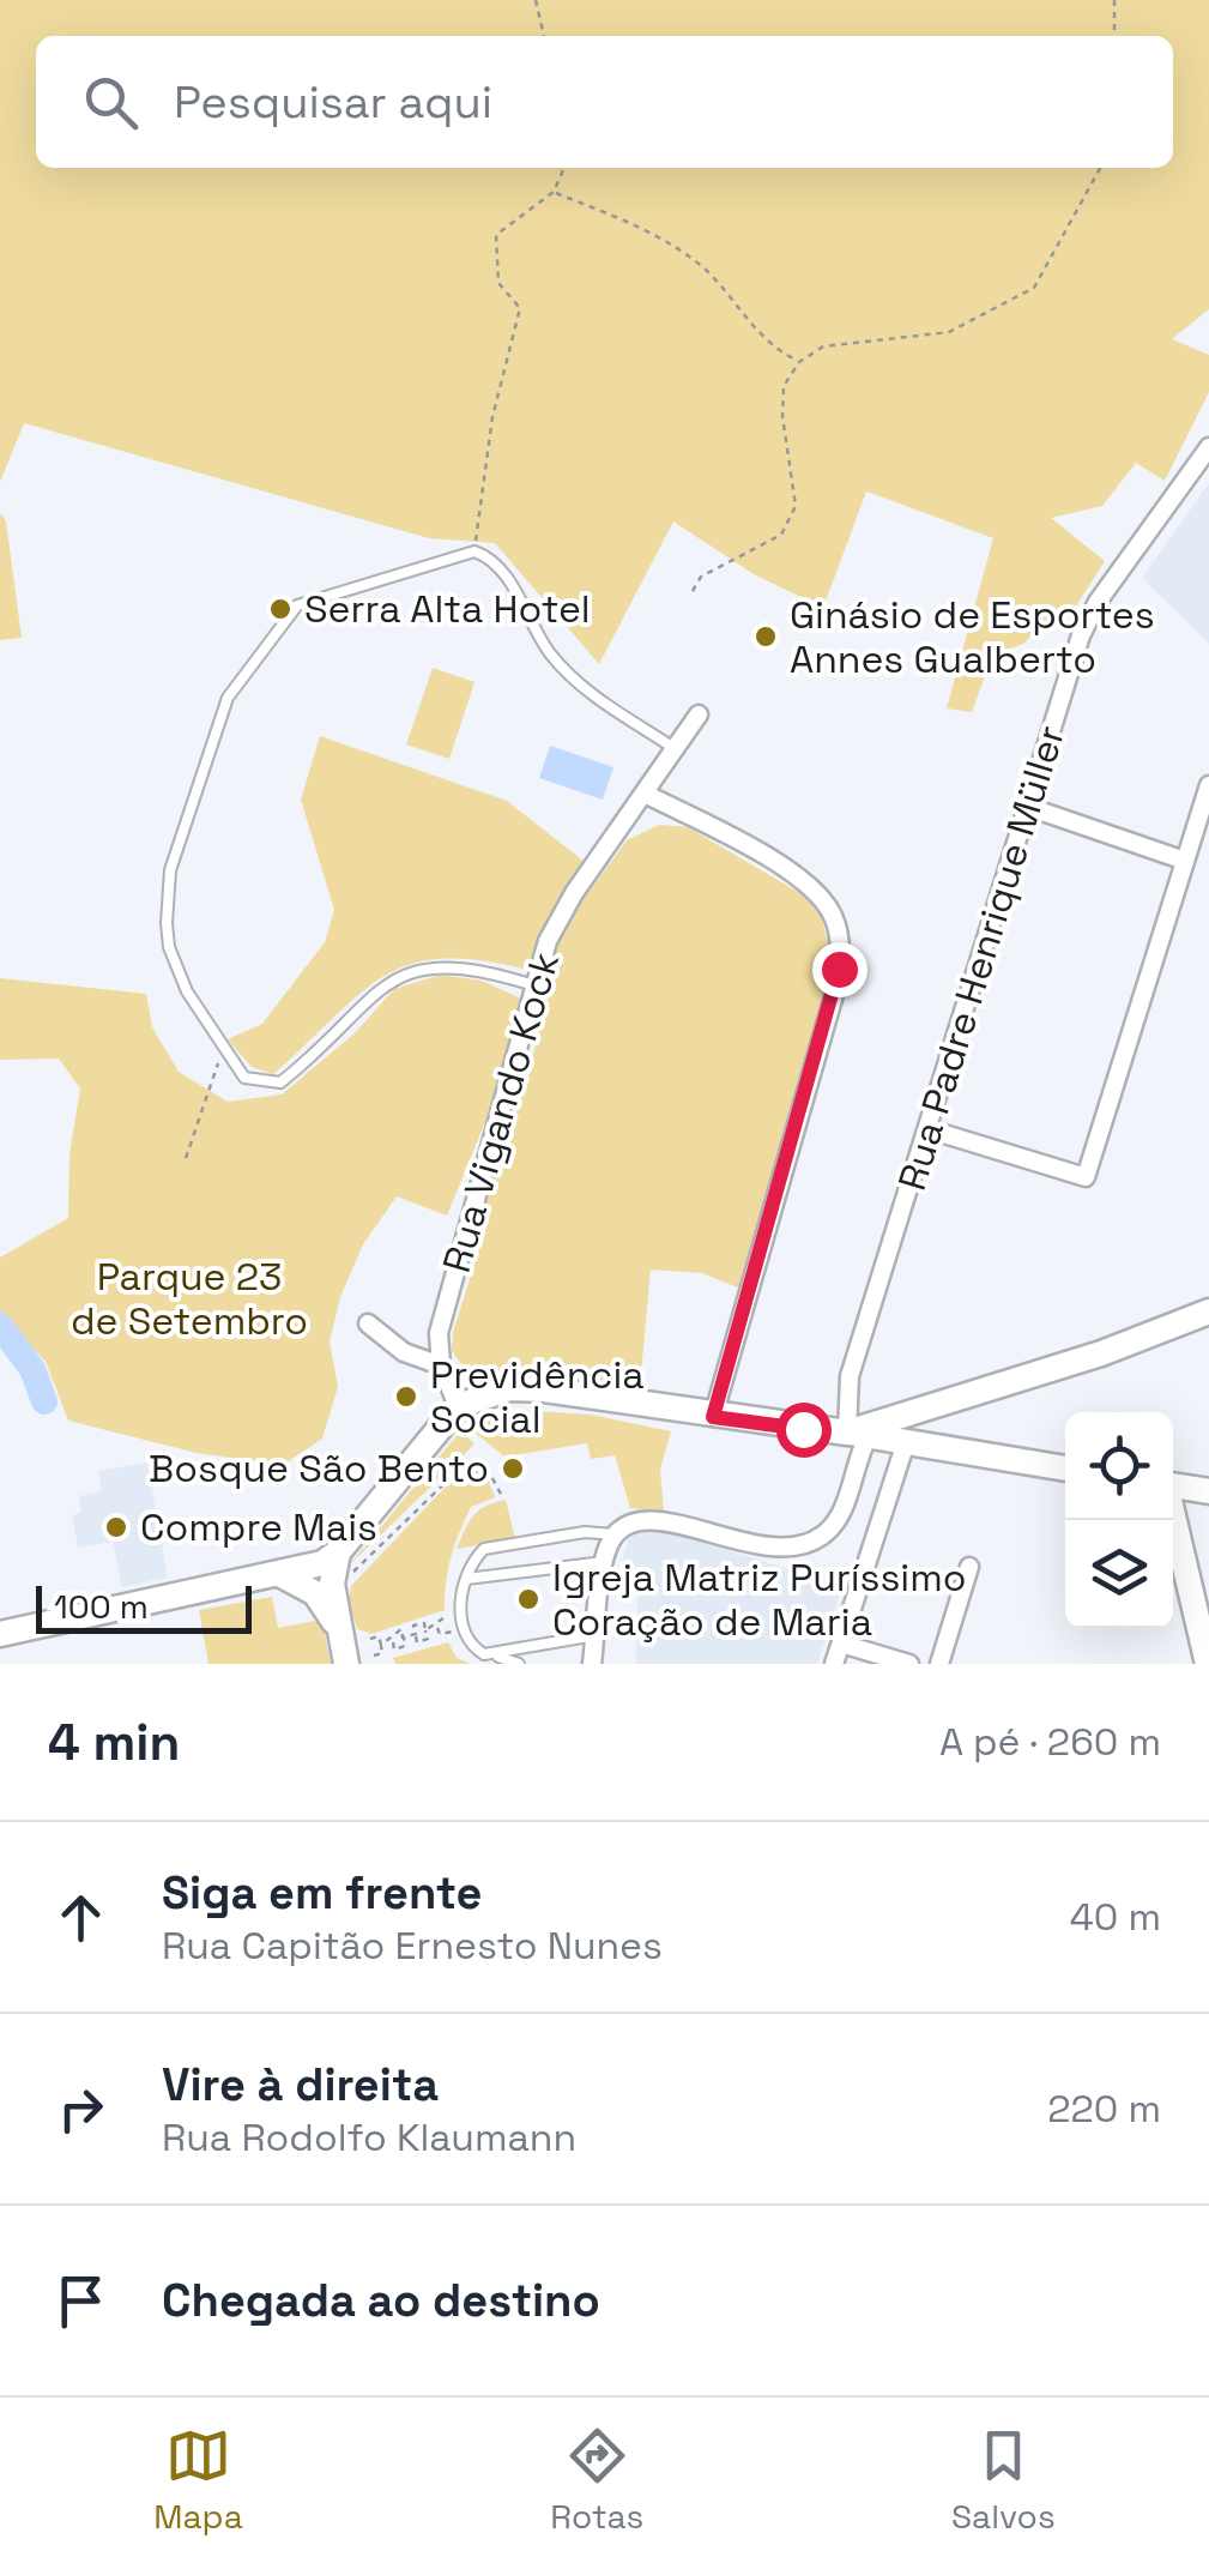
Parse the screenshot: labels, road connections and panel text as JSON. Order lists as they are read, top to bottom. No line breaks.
{"streets":{"street":["Rua Padre Henrique Müller","Rua Vigando Kock"]},"parks":["Parque 23 de Setembro"],"places":["Serra Alta Hotel","Ginásio de Esportes Annes Gualberto","Previdência Social","Bosque São Bento","Compre Mais","Igreja Matriz Puríssimo Coração de Maria"],"scale_bar":"100 m","page":{"search":"Pesquisar aqui","scale":"100 m","heading":["4 min","A pé · 260 m"],"list":[["Siga em frente","Rua Capitão Ernesto Nunes","40 m"],["Vire à direita","Rua Rodolfo Klaumann","220 m"],"Chegada ao destino"],"nav":["Mapa","Rotas","Salvos"]}}
